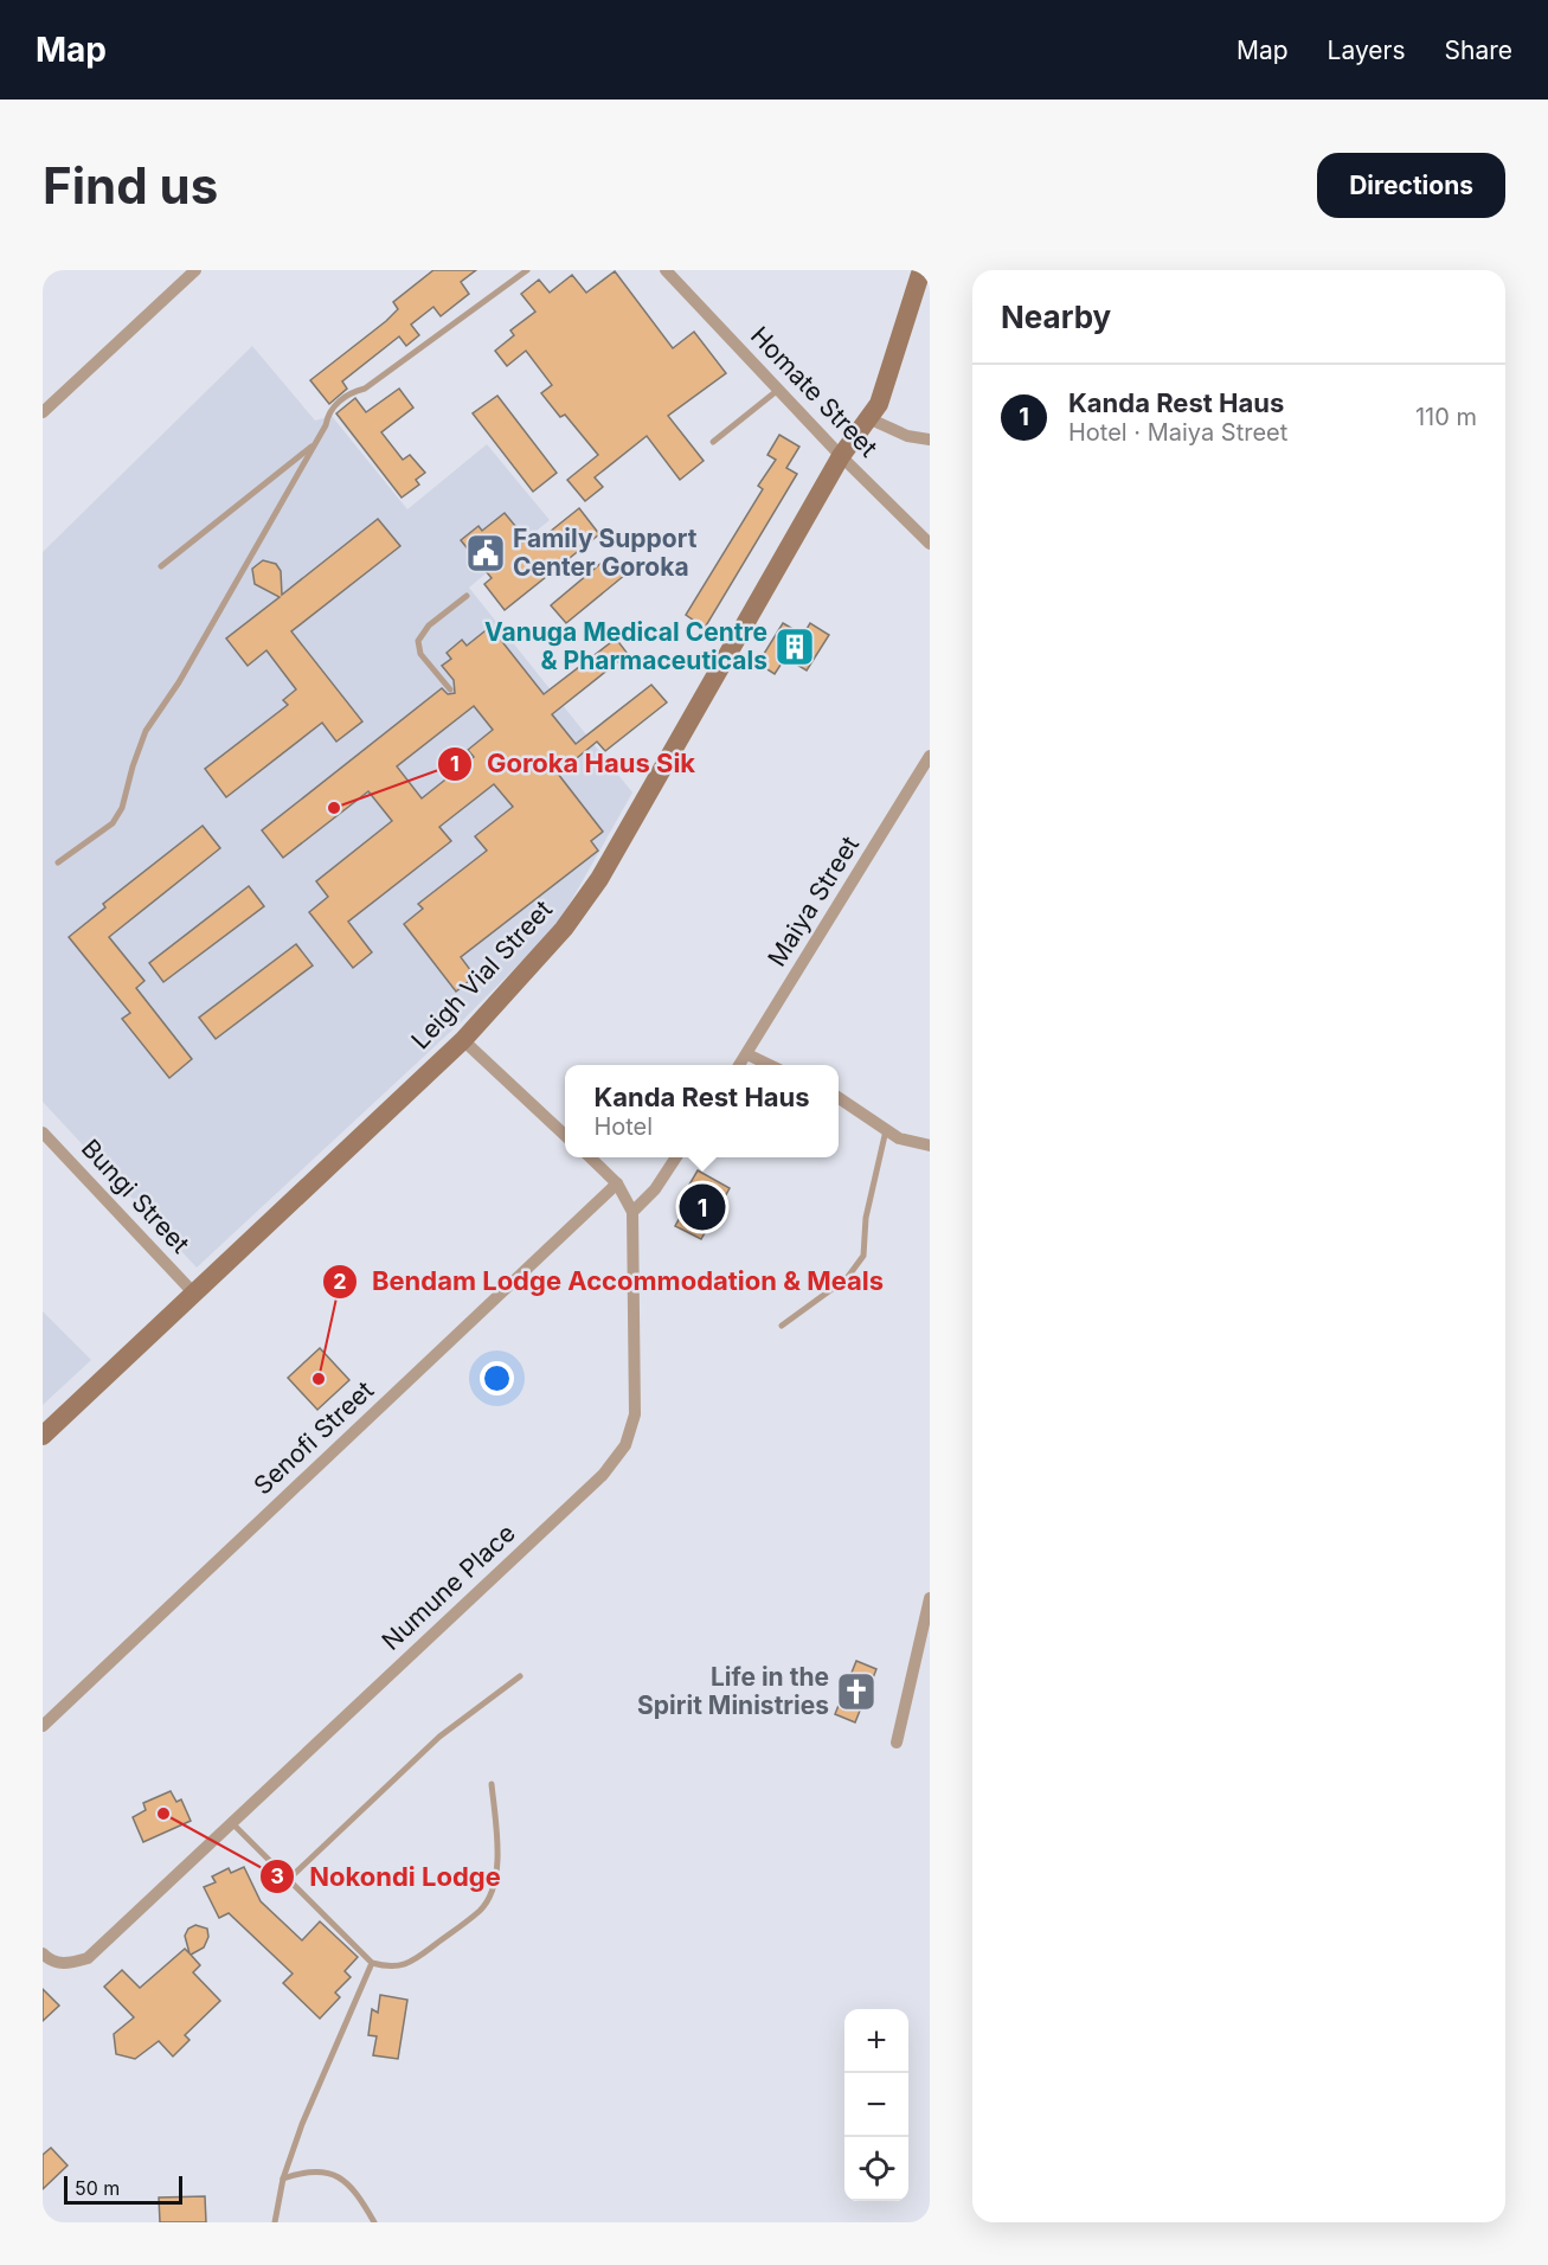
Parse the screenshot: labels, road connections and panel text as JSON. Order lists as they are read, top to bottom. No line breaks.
{"streets":{"street":["Homate Street","Maiya Street","Leigh Vial Street","Bungi Street","Senofi Street","Numune Place"]},"crossings":[["Homate Street","Leigh Vial Street"],["Leigh Vial Street","Bungi Street"],["Senofi Street","Numune Place"]],"places":{"public building":["Family Support Center Goroka"],"building":["Vanuga Medical Centre & Pharmaceuticals"],"other":["Goroka Haus Sik","Bendam Lodge Accommodation & Meals","Nokondi Lodge"],"church":["Life in the Spirit Ministries"]},"scale_bar":"50 m","page":{"header":"Map","nav":["Map","Layers","Share"],"buttons":"Directions","title":"Find us","heading":"Nearby","list":[{"mark":"1","name":"Kanda Rest Haus","note":"Hotel · Maiya Street","value":"110 m"}],"popup":["Kanda Rest Haus","Hotel"],"pins":"1","map_buttons":["+","−"],"scale":"50 m"}}
